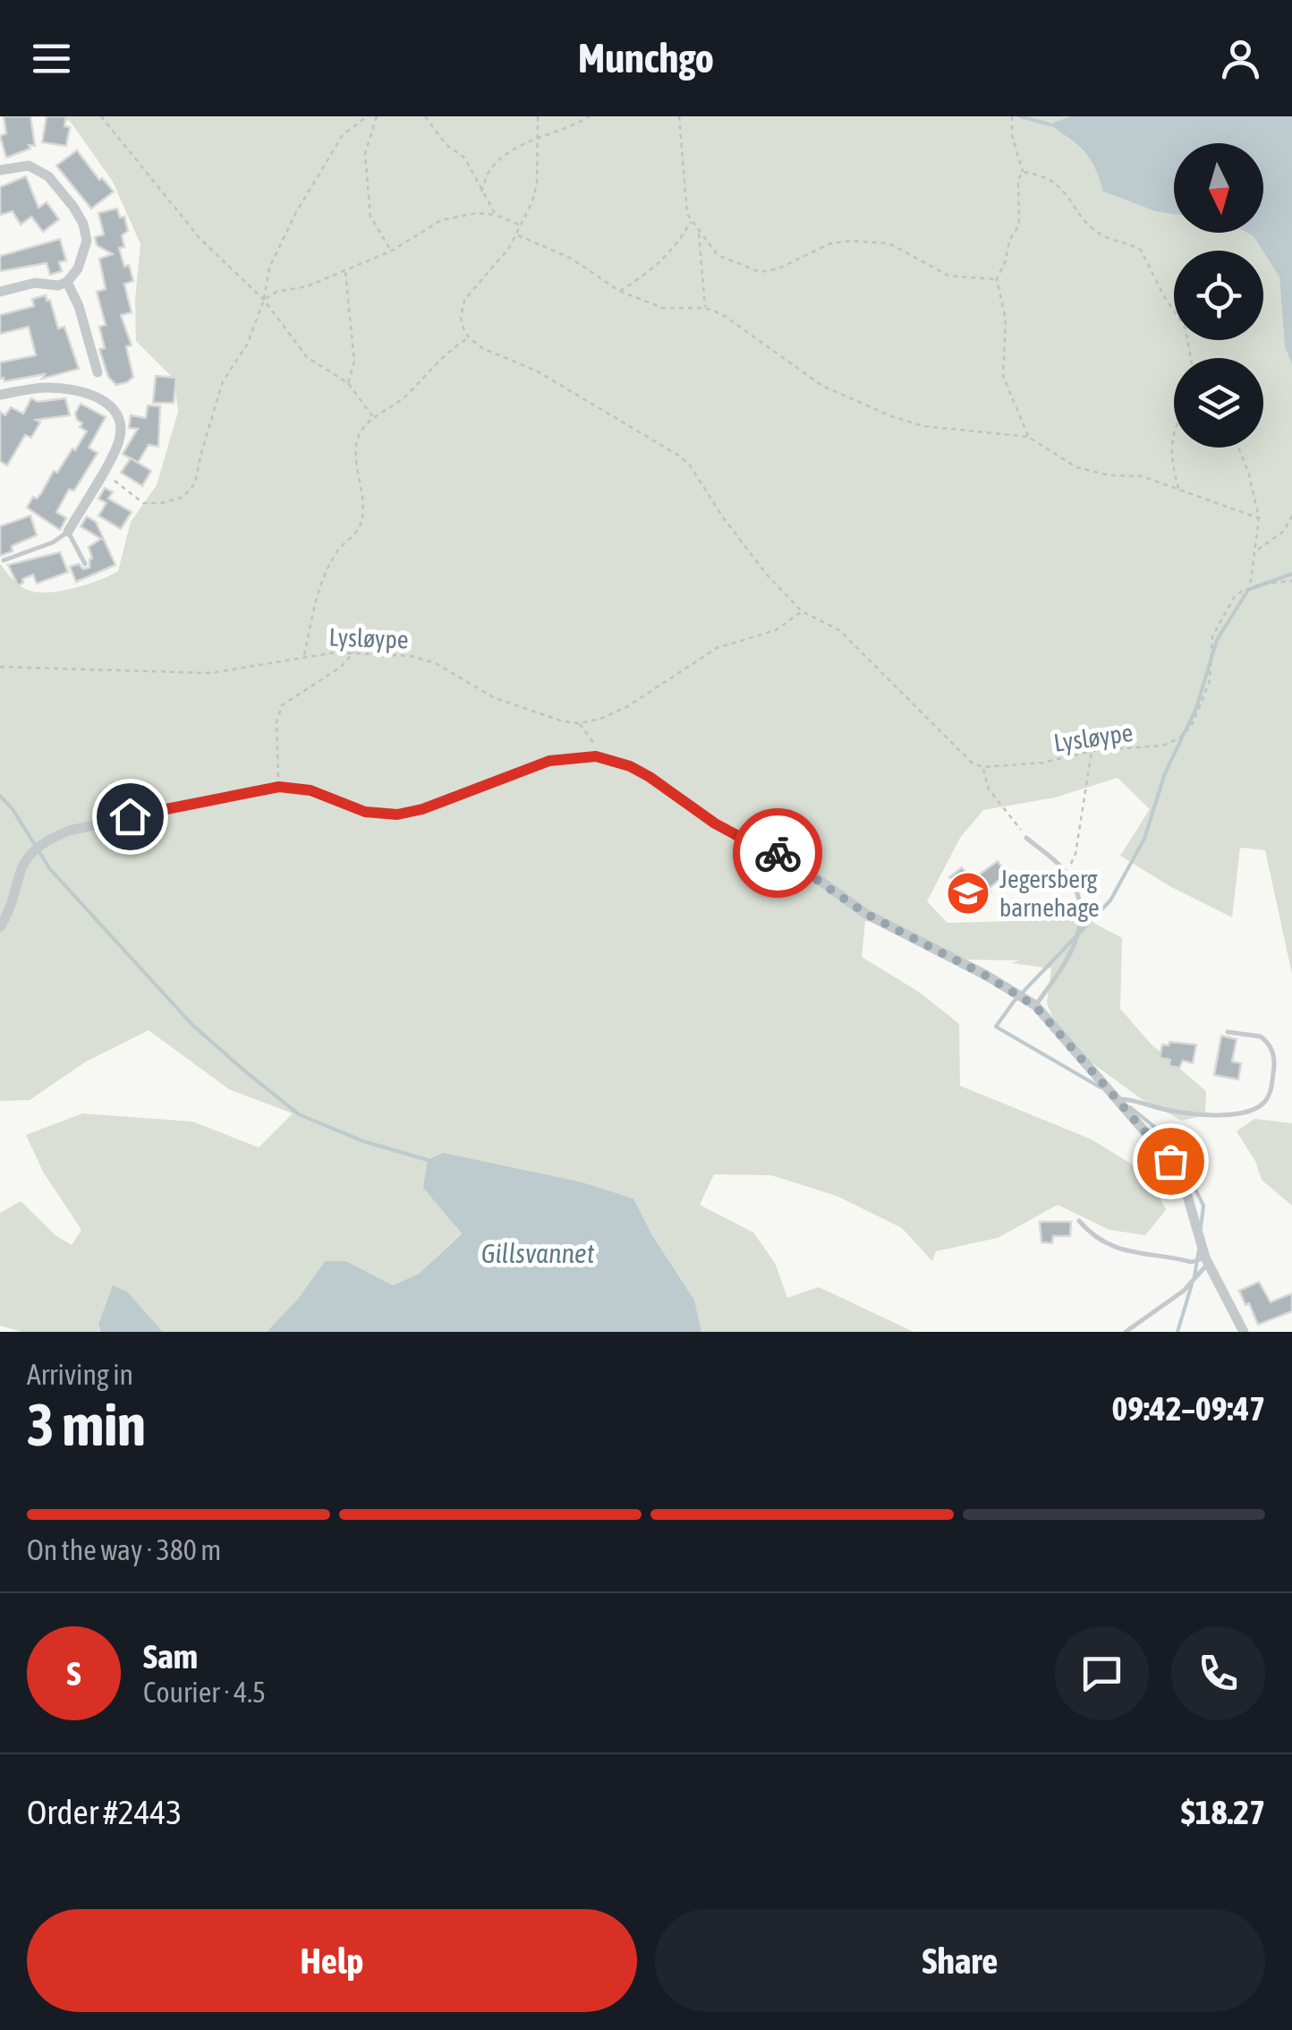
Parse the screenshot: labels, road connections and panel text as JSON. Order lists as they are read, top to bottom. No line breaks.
{"streets":{"path":["Lysløype"]},"water":["Gillsvannet"],"places":{"school or university":["Jegersberg barnehage"]},"north":"bottom","page":{"header":"Munchgo","heading":["3 min","Arriving in","09:42–09:47"],"panel":["Sam","Courier · 4.5","Order #2443","$18.27"],"bar":"On the way · 380 m","round":"S","buttons":["Help","Share"]}}
